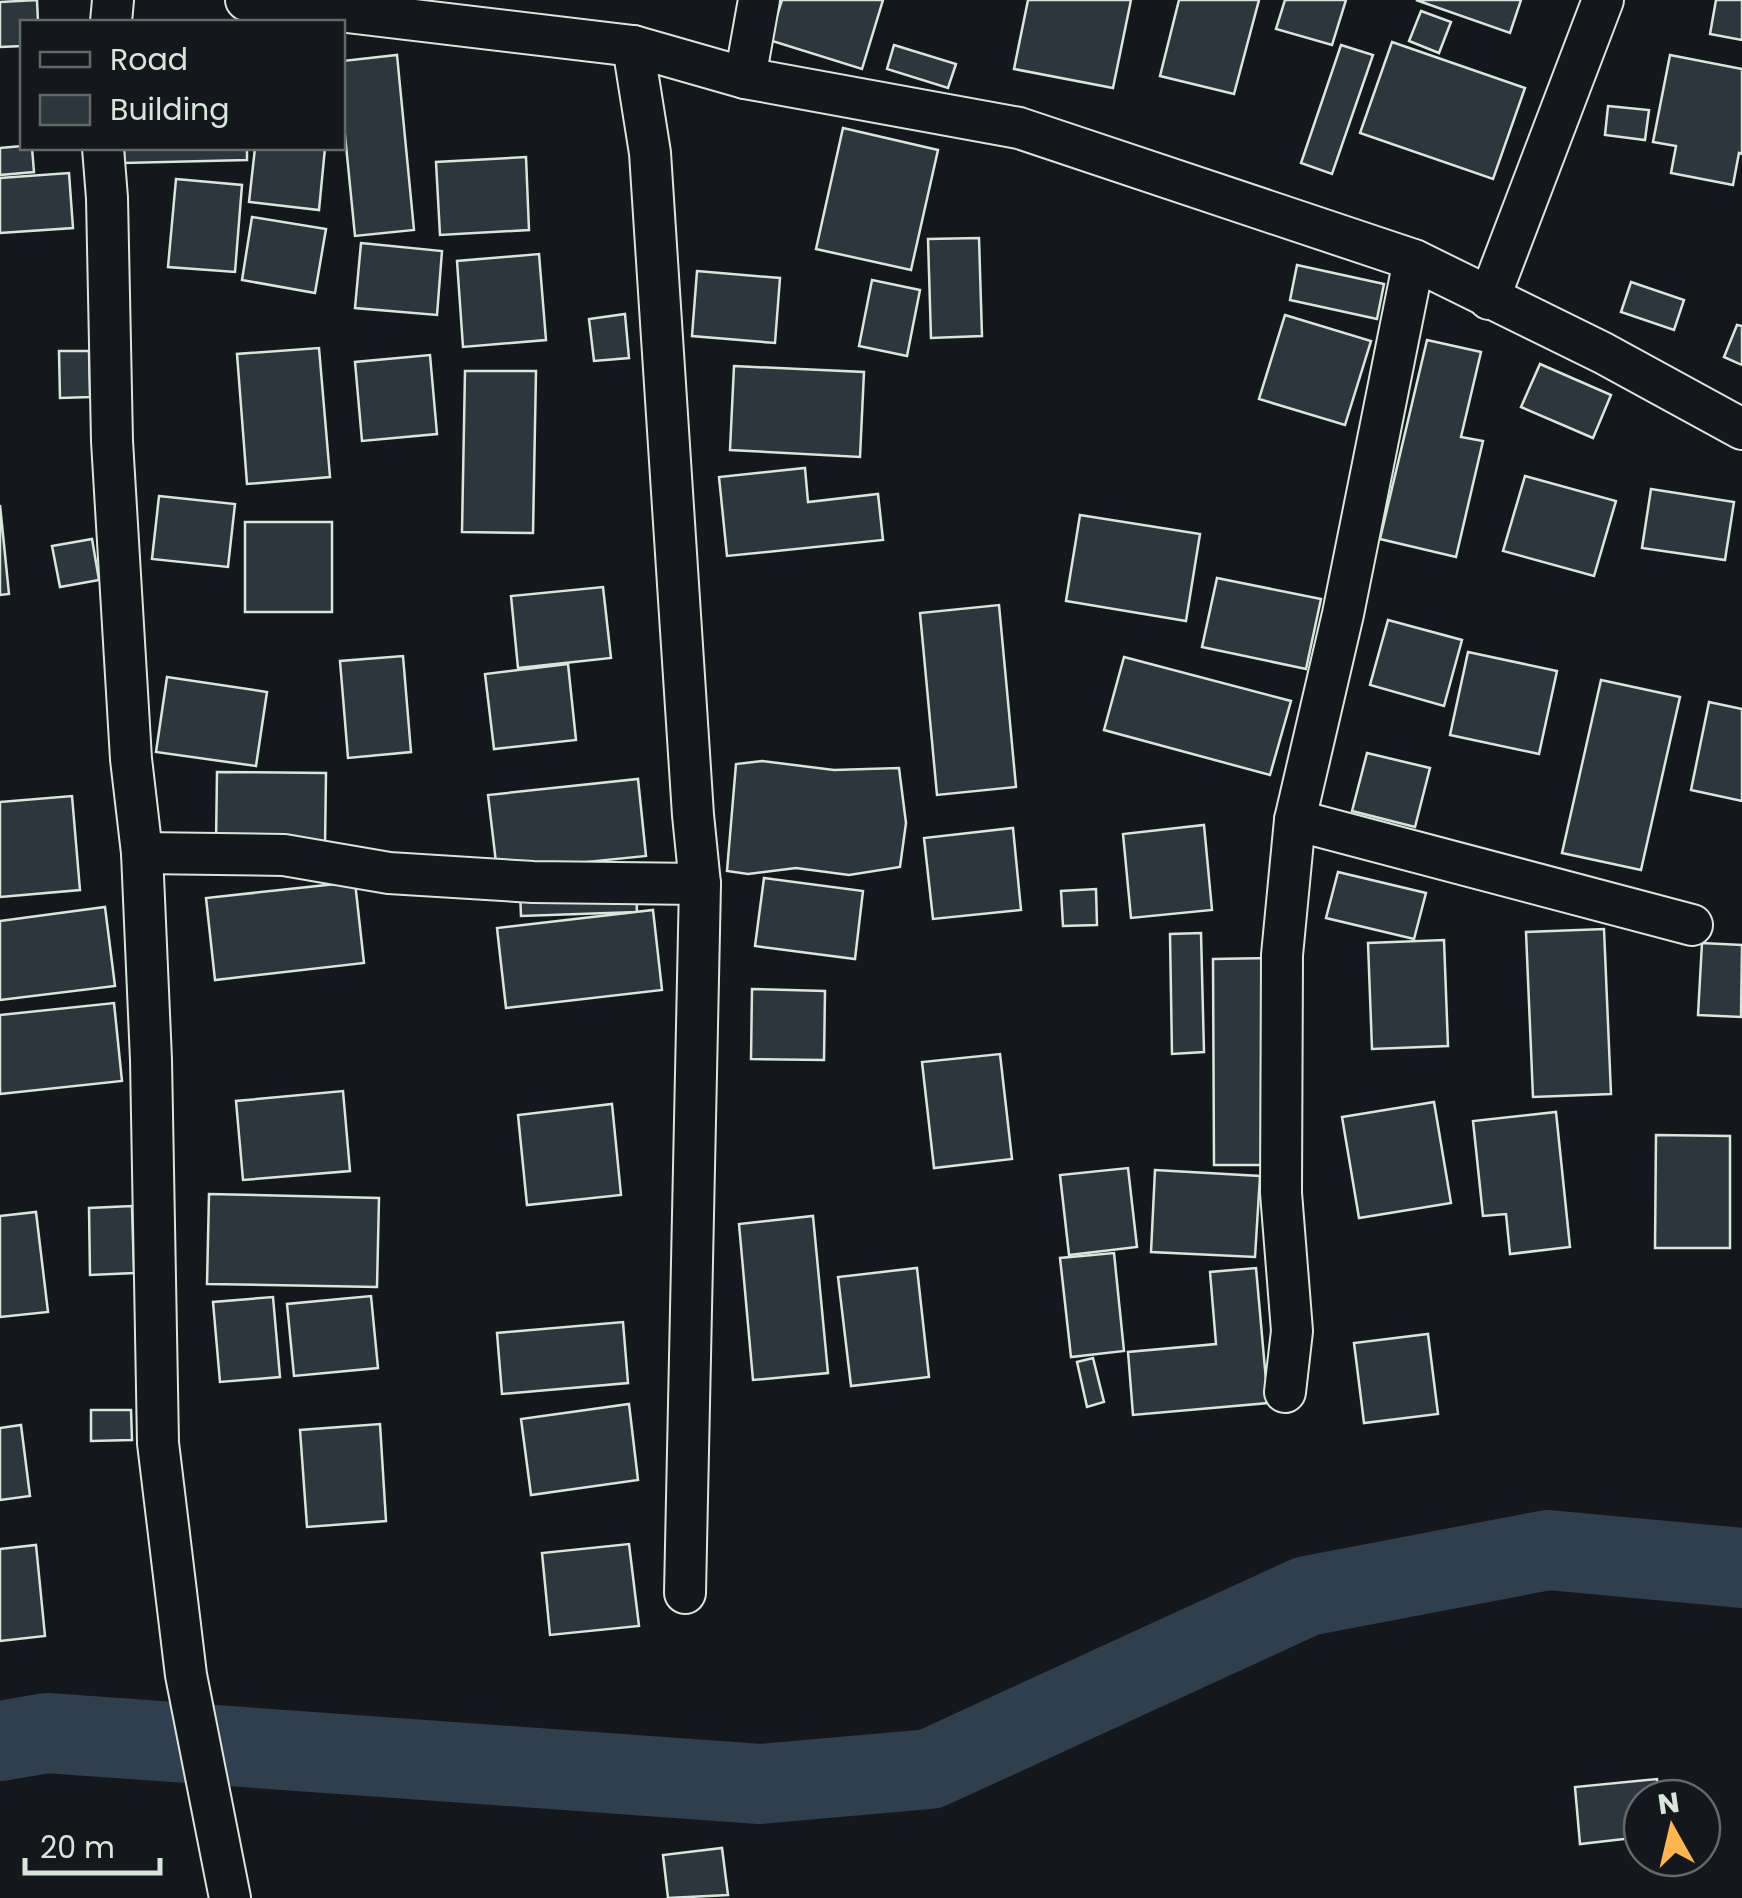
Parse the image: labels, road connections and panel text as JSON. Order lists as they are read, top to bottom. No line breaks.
{"legend":["Road","Building"],"scale_bar":"20 m","north":"top"}
